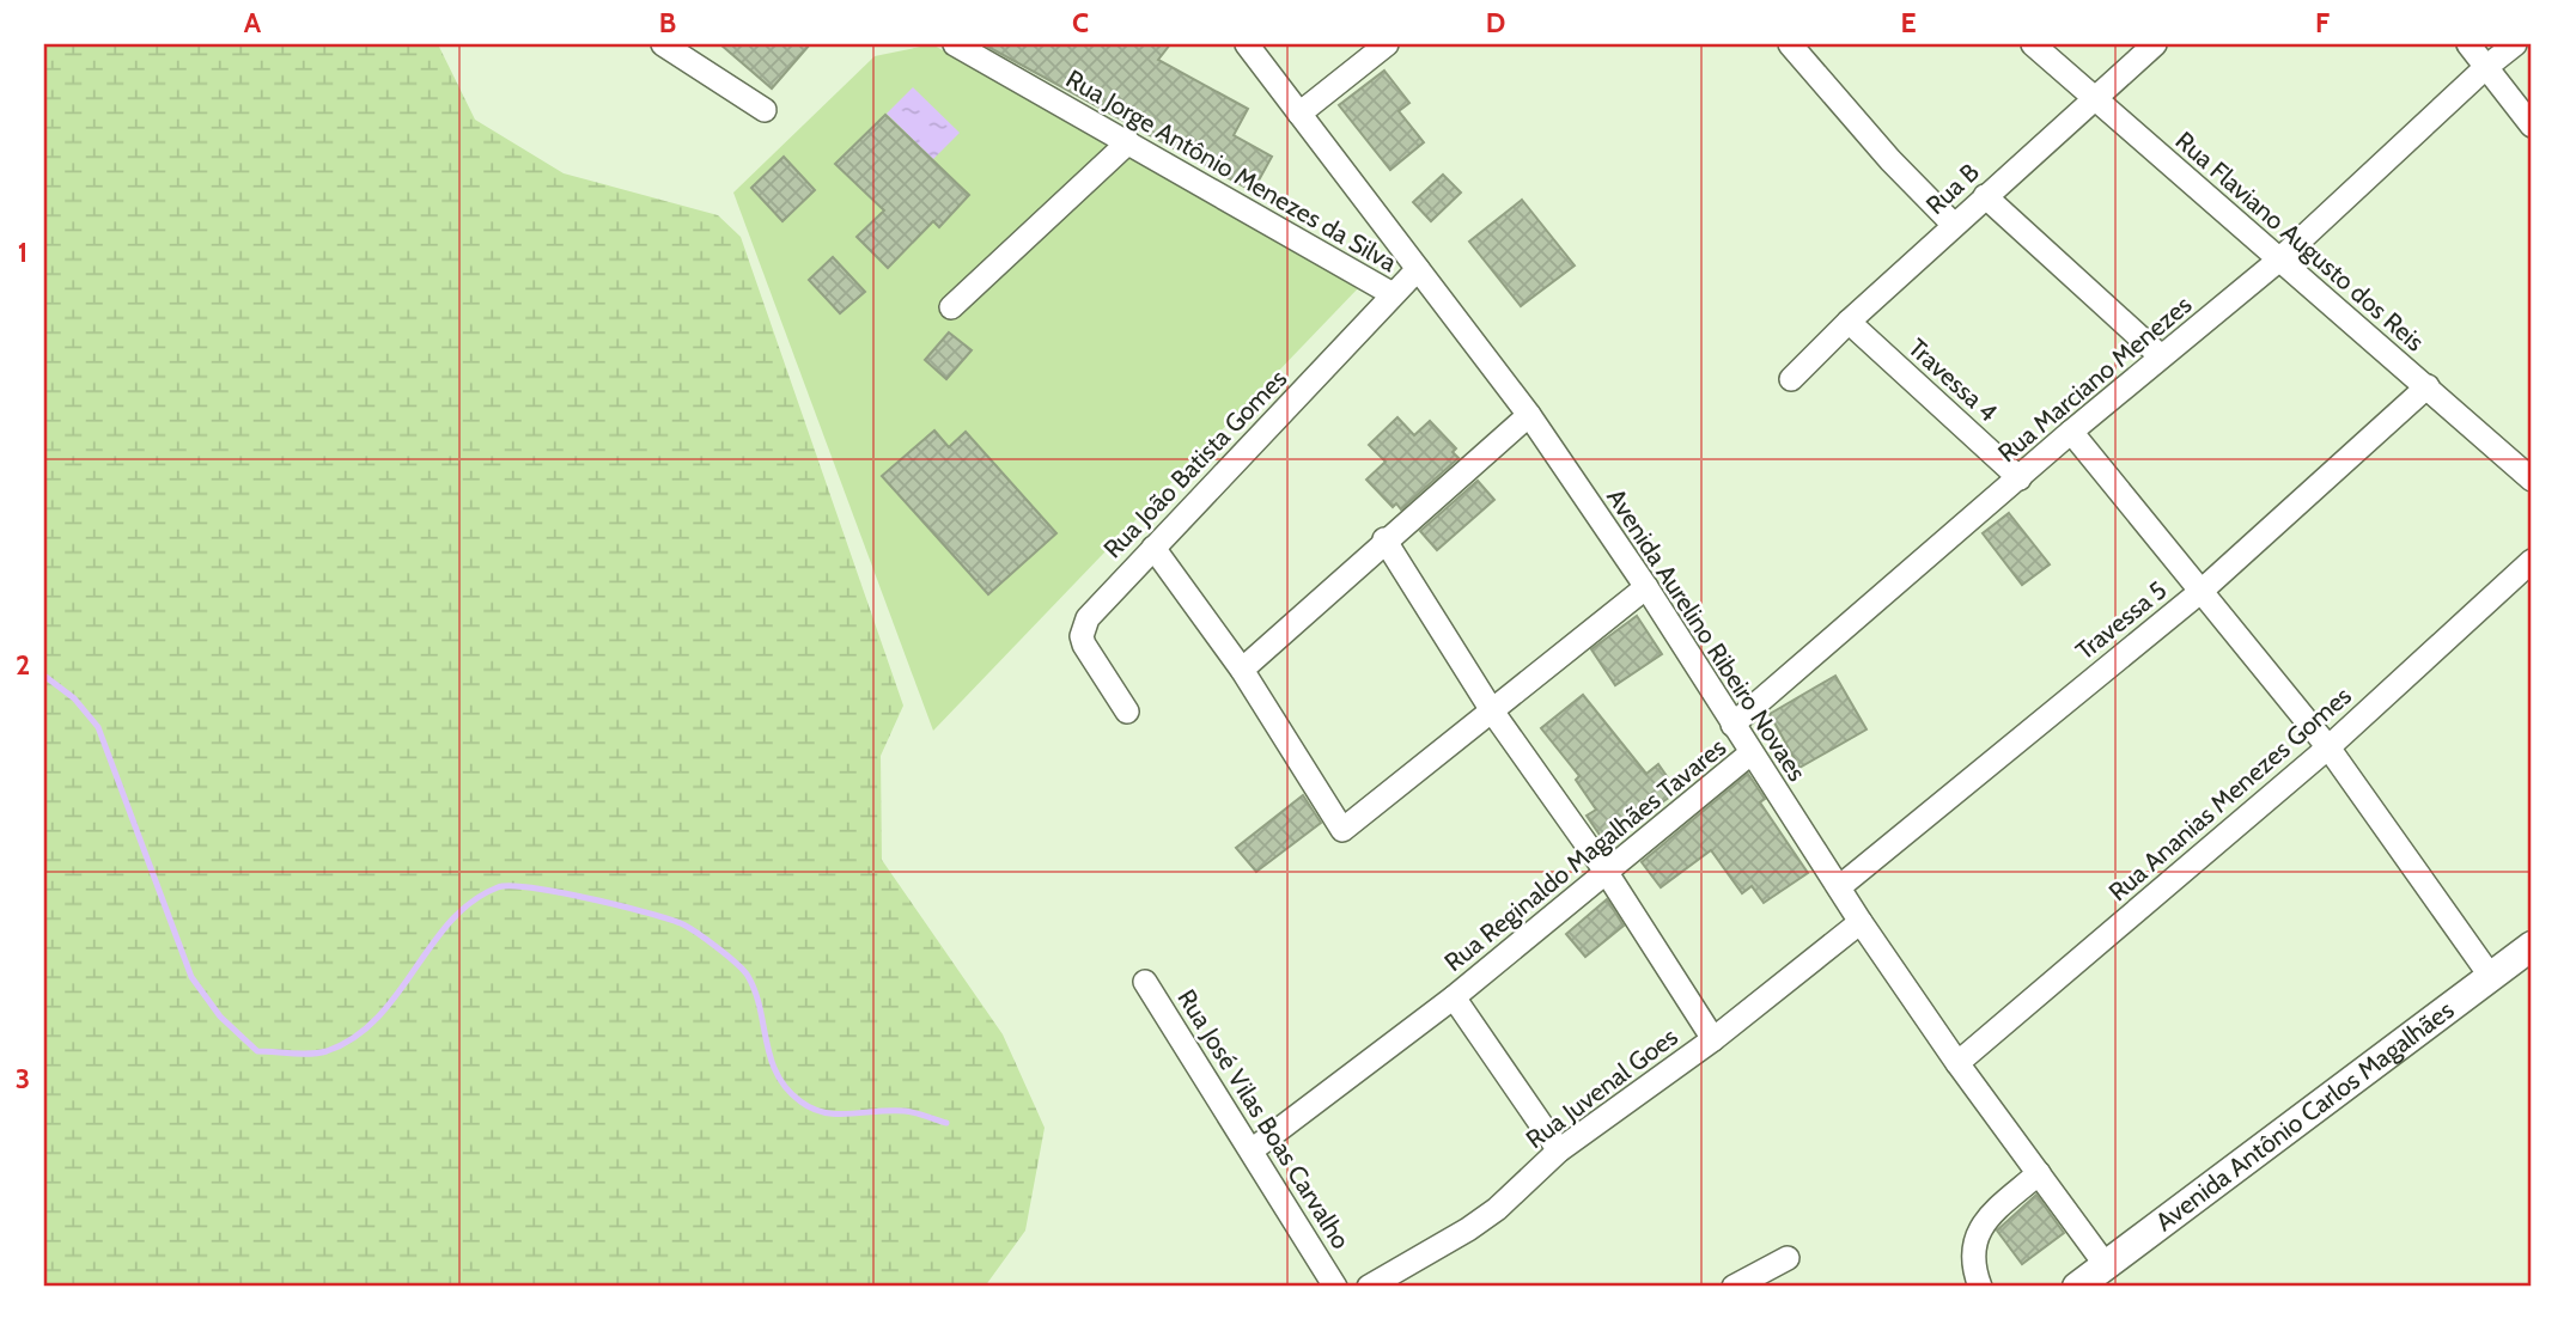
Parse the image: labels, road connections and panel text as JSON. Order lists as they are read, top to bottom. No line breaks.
{"streets":{"main road":["Avenida Antônio Carlos Magalhães"],"street":["Rua Jorge Antônio Menezes da Silva","Rua B","Rua Flaviano Augusto dos Reis","Rua Marciano Menezes","Travessa 4","Rua João Batista Gomes","Travessa 5","Avenida Aurelino Ribeiro Novaes","Rua Ananias Menezes Gomes","Rua Reginaldo Magalhães Tavares","Rua Juvenal Goes","Rua José Vilas Boas Carvalho"]},"crossings":[["Rua Jorge Antônio Menezes da Silva","Rua João Batista Gomes"],["Rua B","Rua Flaviano Augusto dos Reis"],["Rua B","Travessa 4"],["Rua Flaviano Augusto dos Reis","Rua Marciano Menezes"],["Rua Flaviano Augusto dos Reis","Travessa 5"],["Rua Marciano Menezes","Travessa 4"],["Rua Marciano Menezes","Avenida Aurelino Ribeiro Novaes"],["Rua João Batista Gomes","Avenida Aurelino Ribeiro Novaes"],["Travessa 5","Avenida Aurelino Ribeiro Novaes"],["Avenida Aurelino Ribeiro Novaes","Rua Ananias Menezes Gomes"],["Avenida Aurelino Ribeiro Novaes","Rua Reginaldo Magalhães Tavares"],["Avenida Aurelino Ribeiro Novaes","Rua Juvenal Goes"],["Avenida Aurelino Ribeiro Novaes","Avenida Antônio Carlos Magalhães"],["Rua Reginaldo Magalhães Tavares","Rua José Vilas Boas Carvalho"]],"grid":{"columns":["A","B","C","D","E","F"],"rows":["1","2","3"]}}
